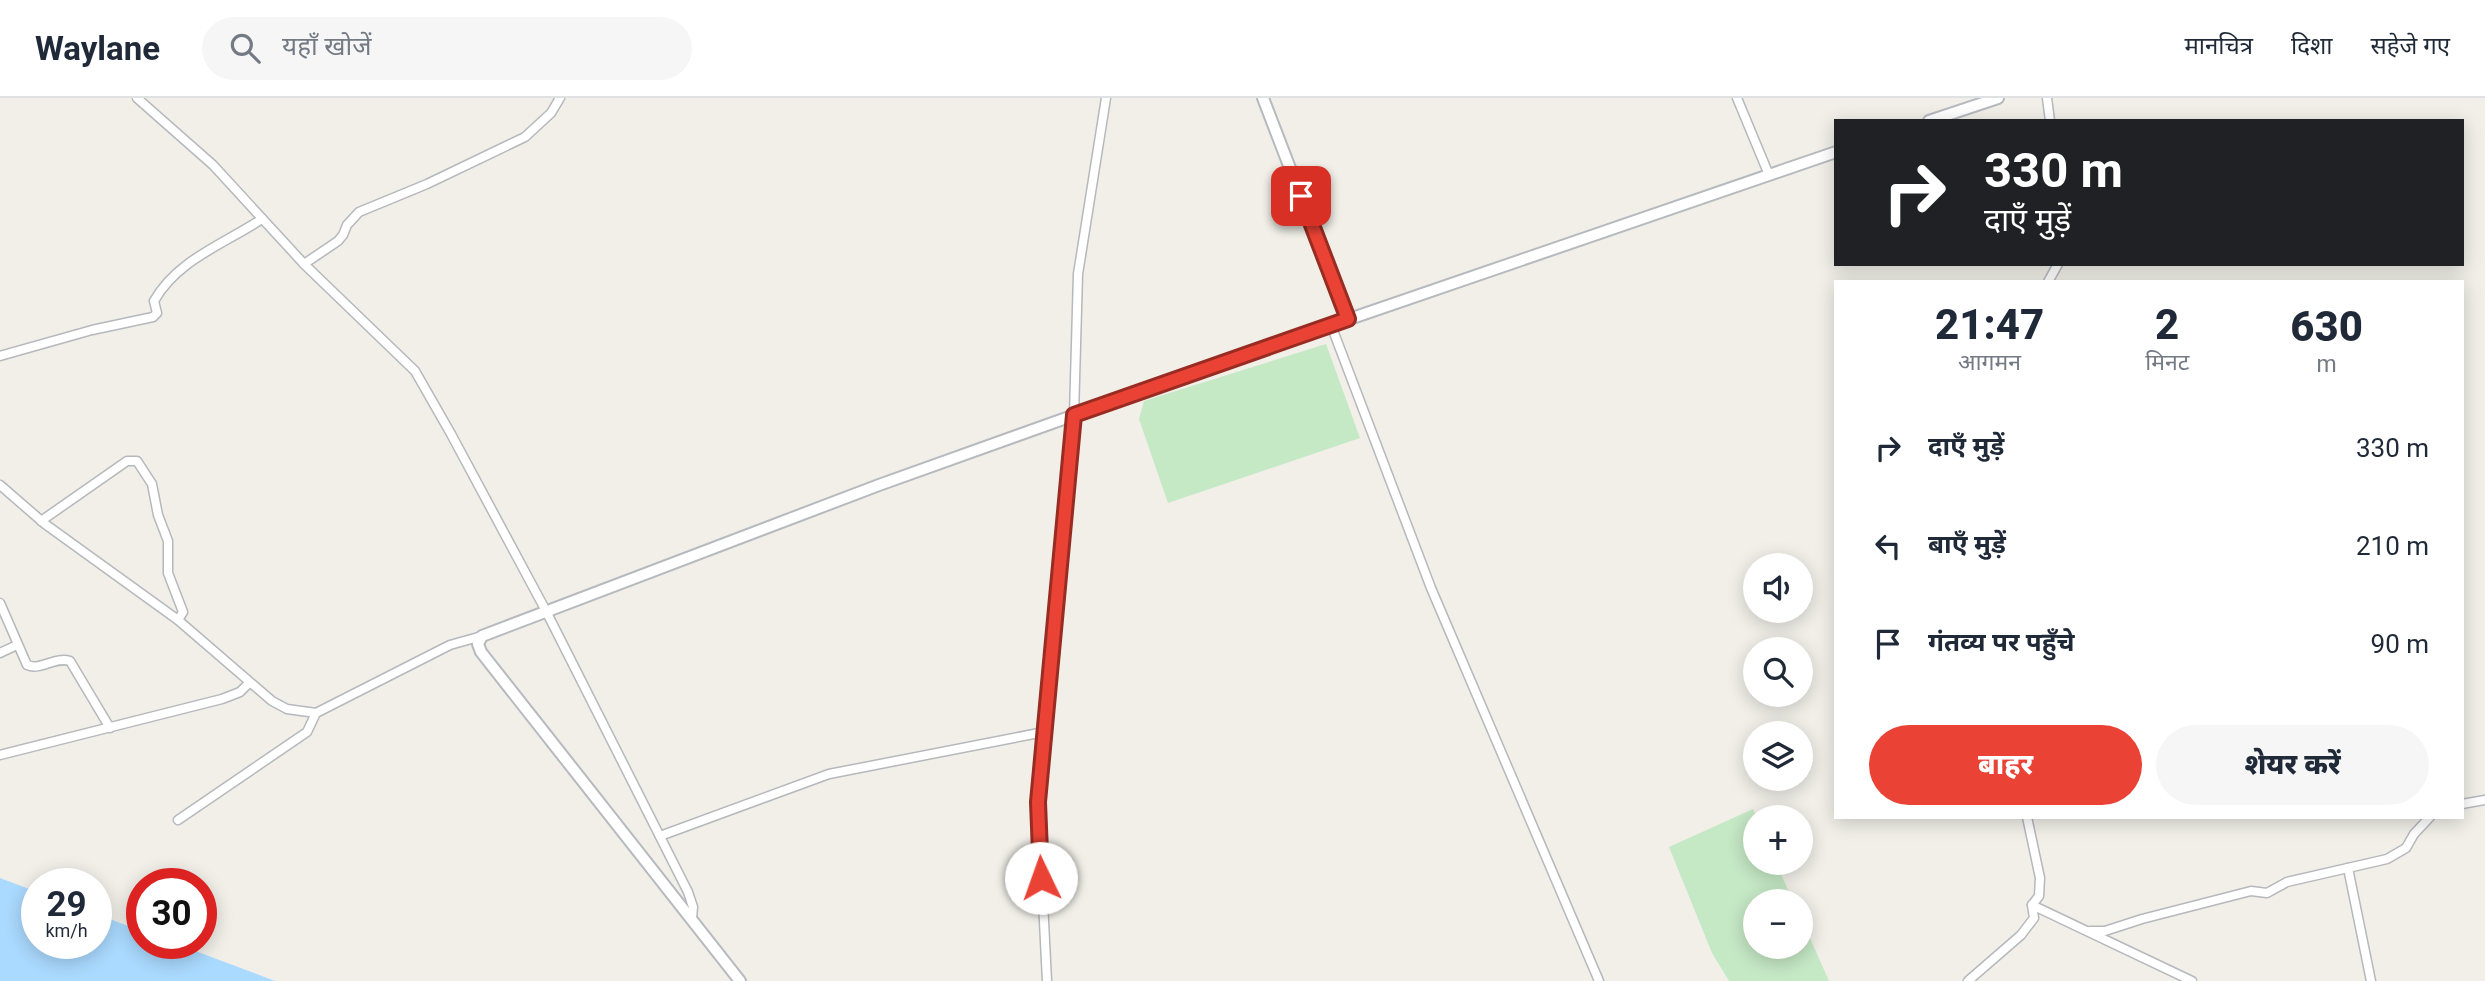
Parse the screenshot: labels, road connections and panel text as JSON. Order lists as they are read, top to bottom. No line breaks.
{"page":{"header":"Waylane","search":"यहाँ खोजें","nav":["मानचित्र","दिशा","सहेजे गए"],"turn":["330 m","दाएँ मुड़ें"],"eta":["21:47","आगमन","2","मिनट","630","m"],"list":[{"name":"दाएँ मुड़ें","value":"330 m"},{"name":"बाएँ मुड़ें","value":"210 m"},{"name":"गंतव्य पर पहुँचे","value":"90 m"}],"map_buttons":["+","−"],"buttons":["बाहर","शेयर करें"],"speed":"29 km/h","limit":"30"}}
